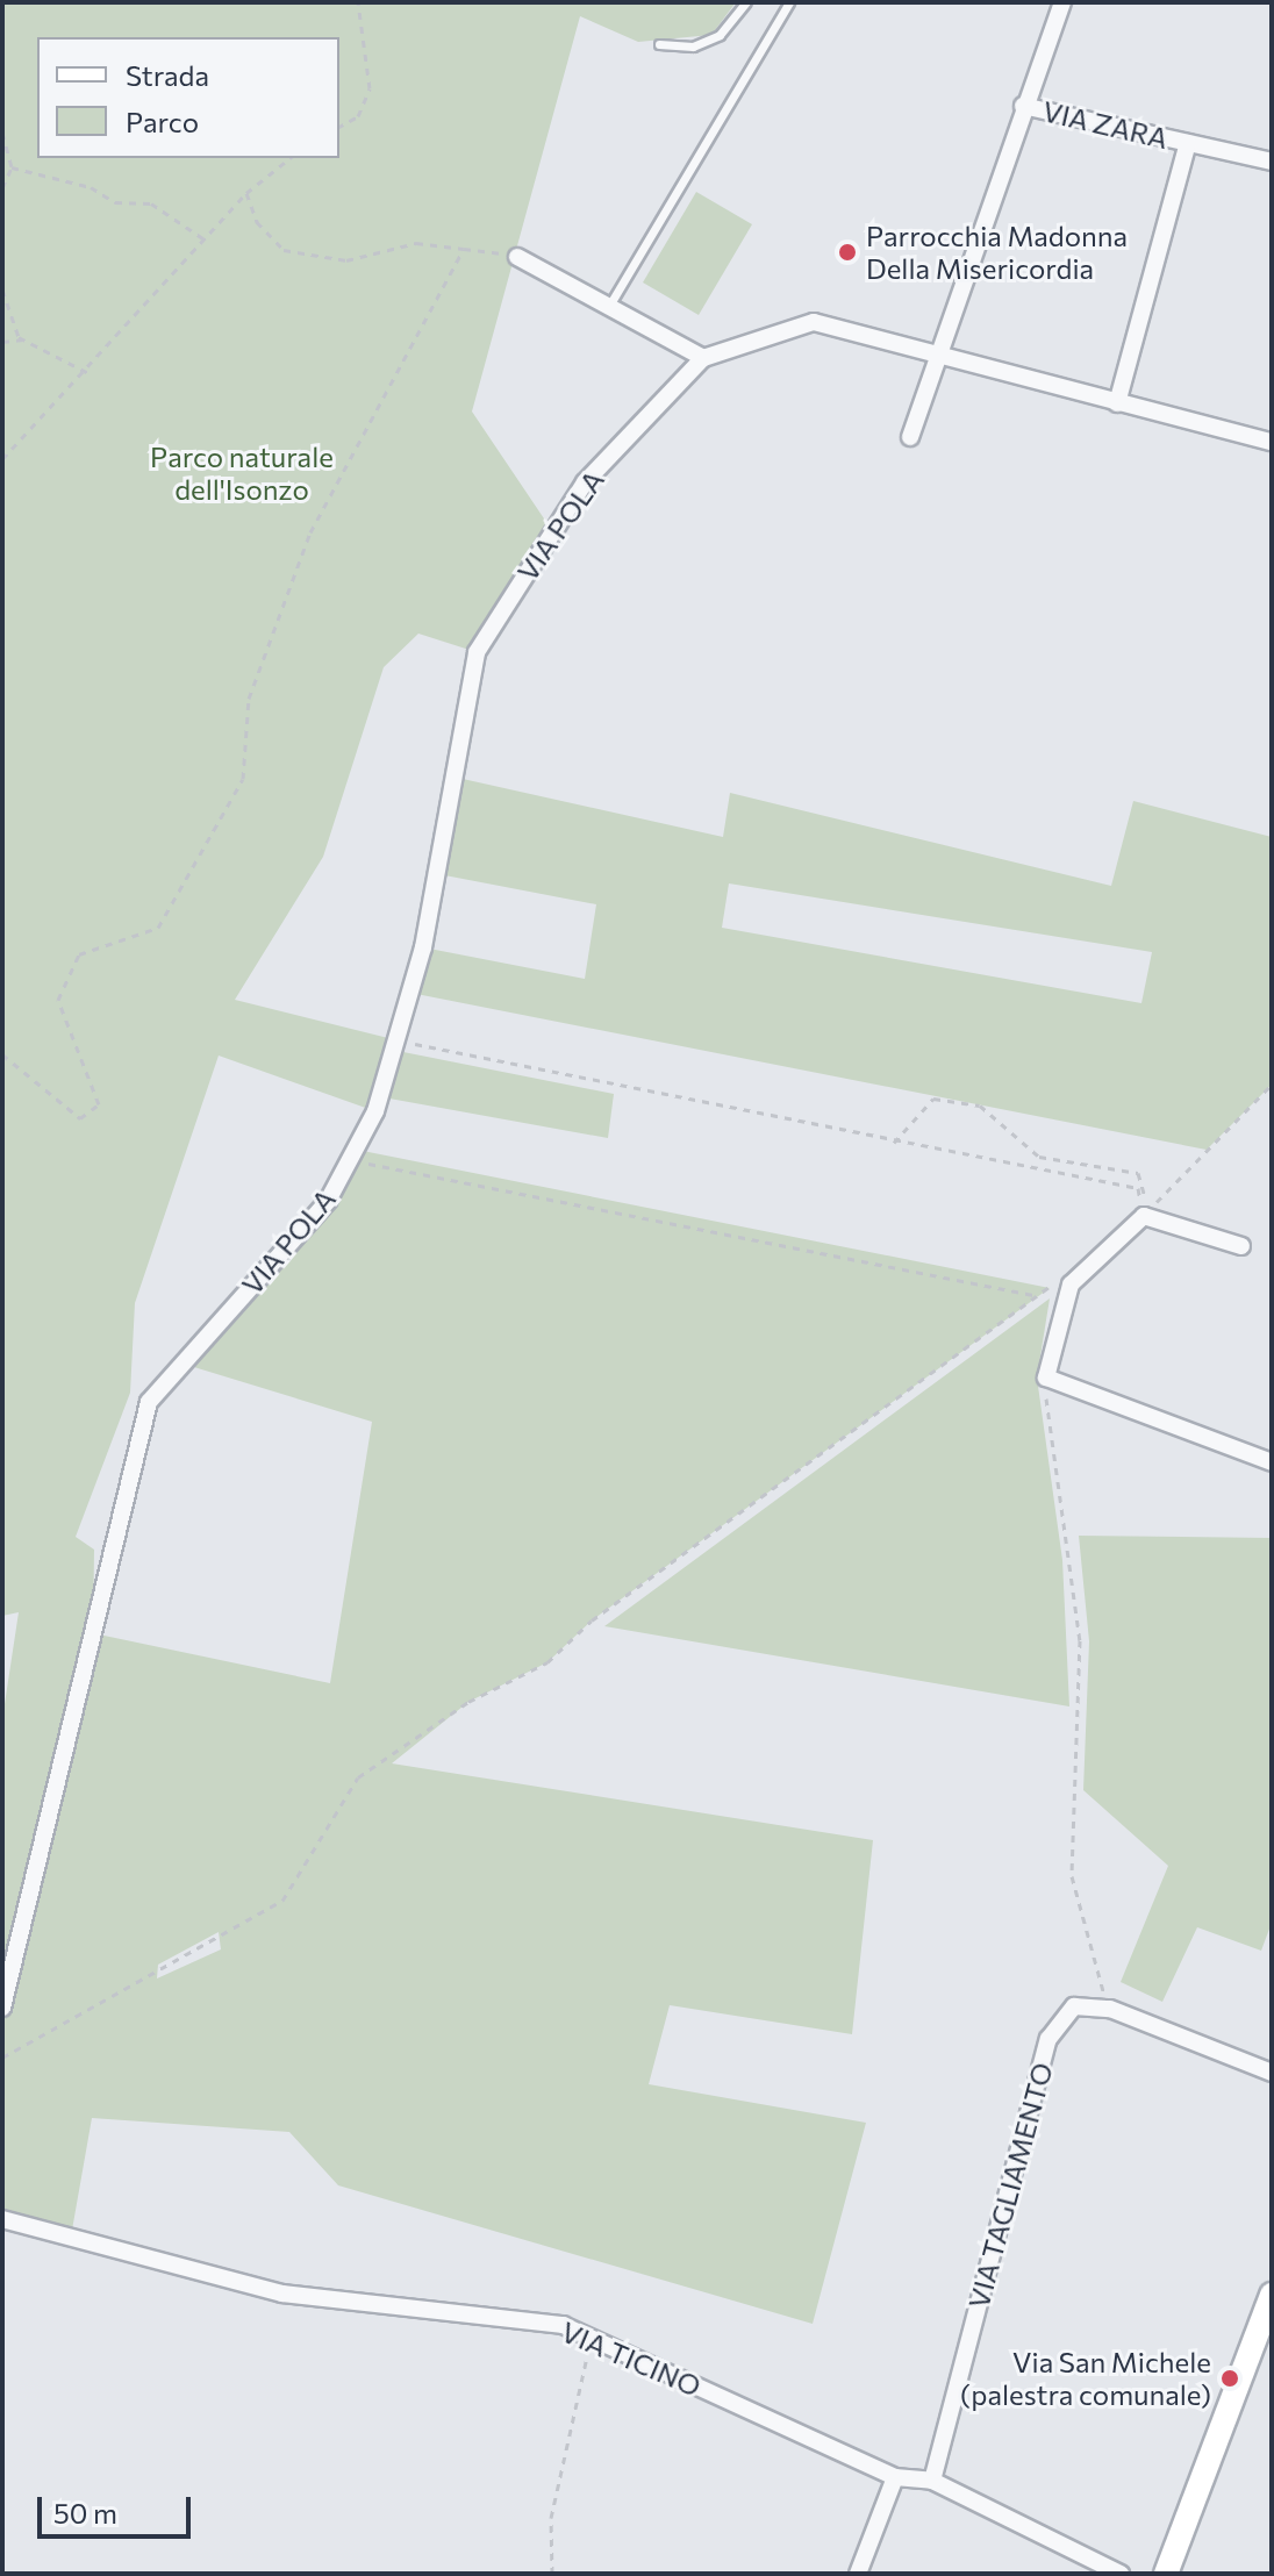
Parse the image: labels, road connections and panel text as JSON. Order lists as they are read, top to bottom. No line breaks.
{"streets":{"street":["VIA ZARA","VIA POLA","VIA TAGLIAMENTO","VIA TICINO"]},"crossings":[["VIA ZARA","VIA POLA"],["VIA TAGLIAMENTO","VIA TICINO"]],"parks":["Parco naturale dell'Isonzo"],"places":["Parrocchia Madonna Della Misericordia","Via San Michele (palestra comunale)"],"legend":["Strada","Parco"],"scale_bar":"50 m"}
